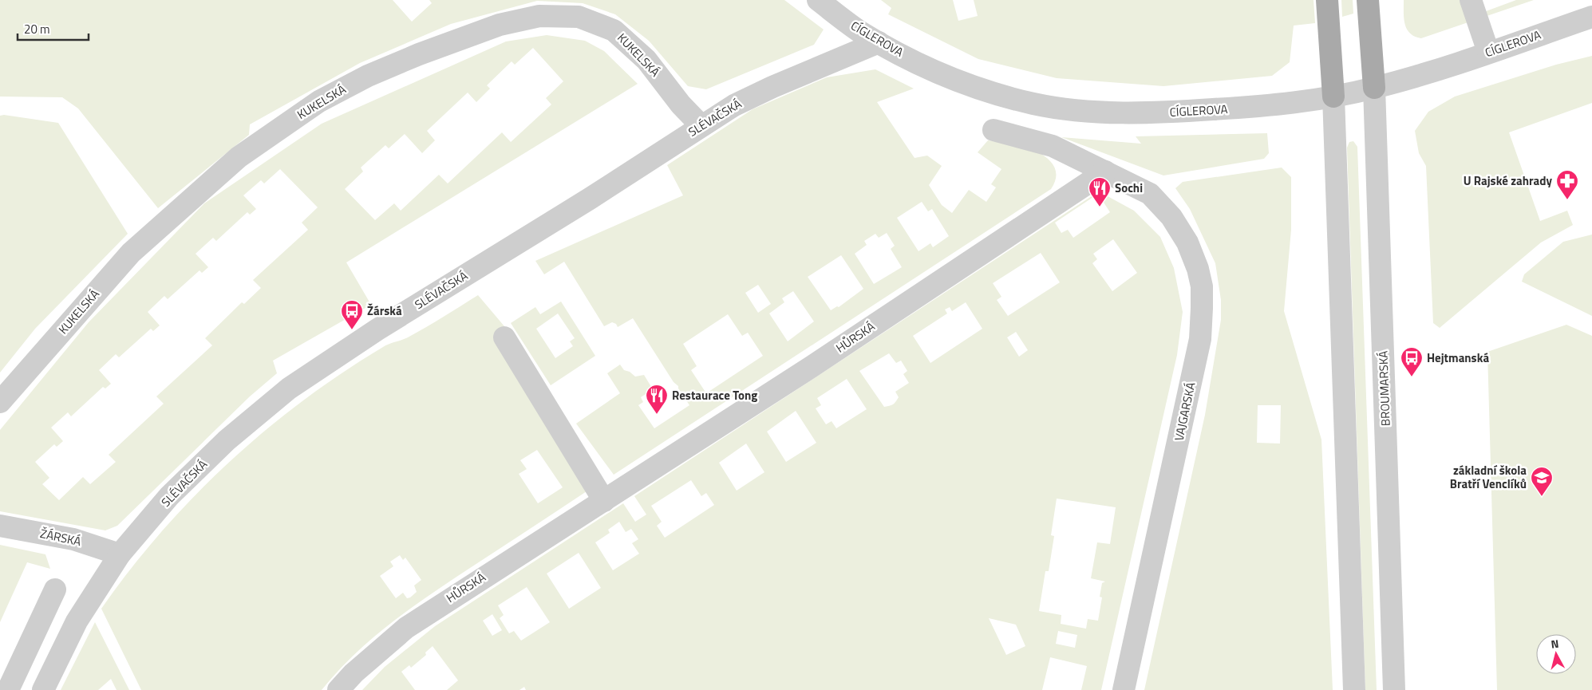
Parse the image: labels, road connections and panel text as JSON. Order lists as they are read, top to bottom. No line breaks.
{"streets":{"street":["CÍGLEROVA","KUKELSKÁ","SLÉVAČSKÁ","HŮRSKÁ","BROUMARSKÁ","VAJGARSKÁ","ŽÁRSKÁ"]},"crossings":[["CÍGLEROVA","SLÉVAČSKÁ"],["CÍGLEROVA","BROUMARSKÁ"],["KUKELSKÁ","SLÉVAČSKÁ"],["SLÉVAČSKÁ","ŽÁRSKÁ"],["HŮRSKÁ","VAJGARSKÁ"]],"places":{"pharmacy":["U Rajské zahrady"],"restaurant":["Sochi","Restaurace Tong"],"bus stop":["Žárská","Hejtmanská"],"school or university":["základní škola Bratří Venclíků"]},"scale_bar":"20 m","north":"top"}
